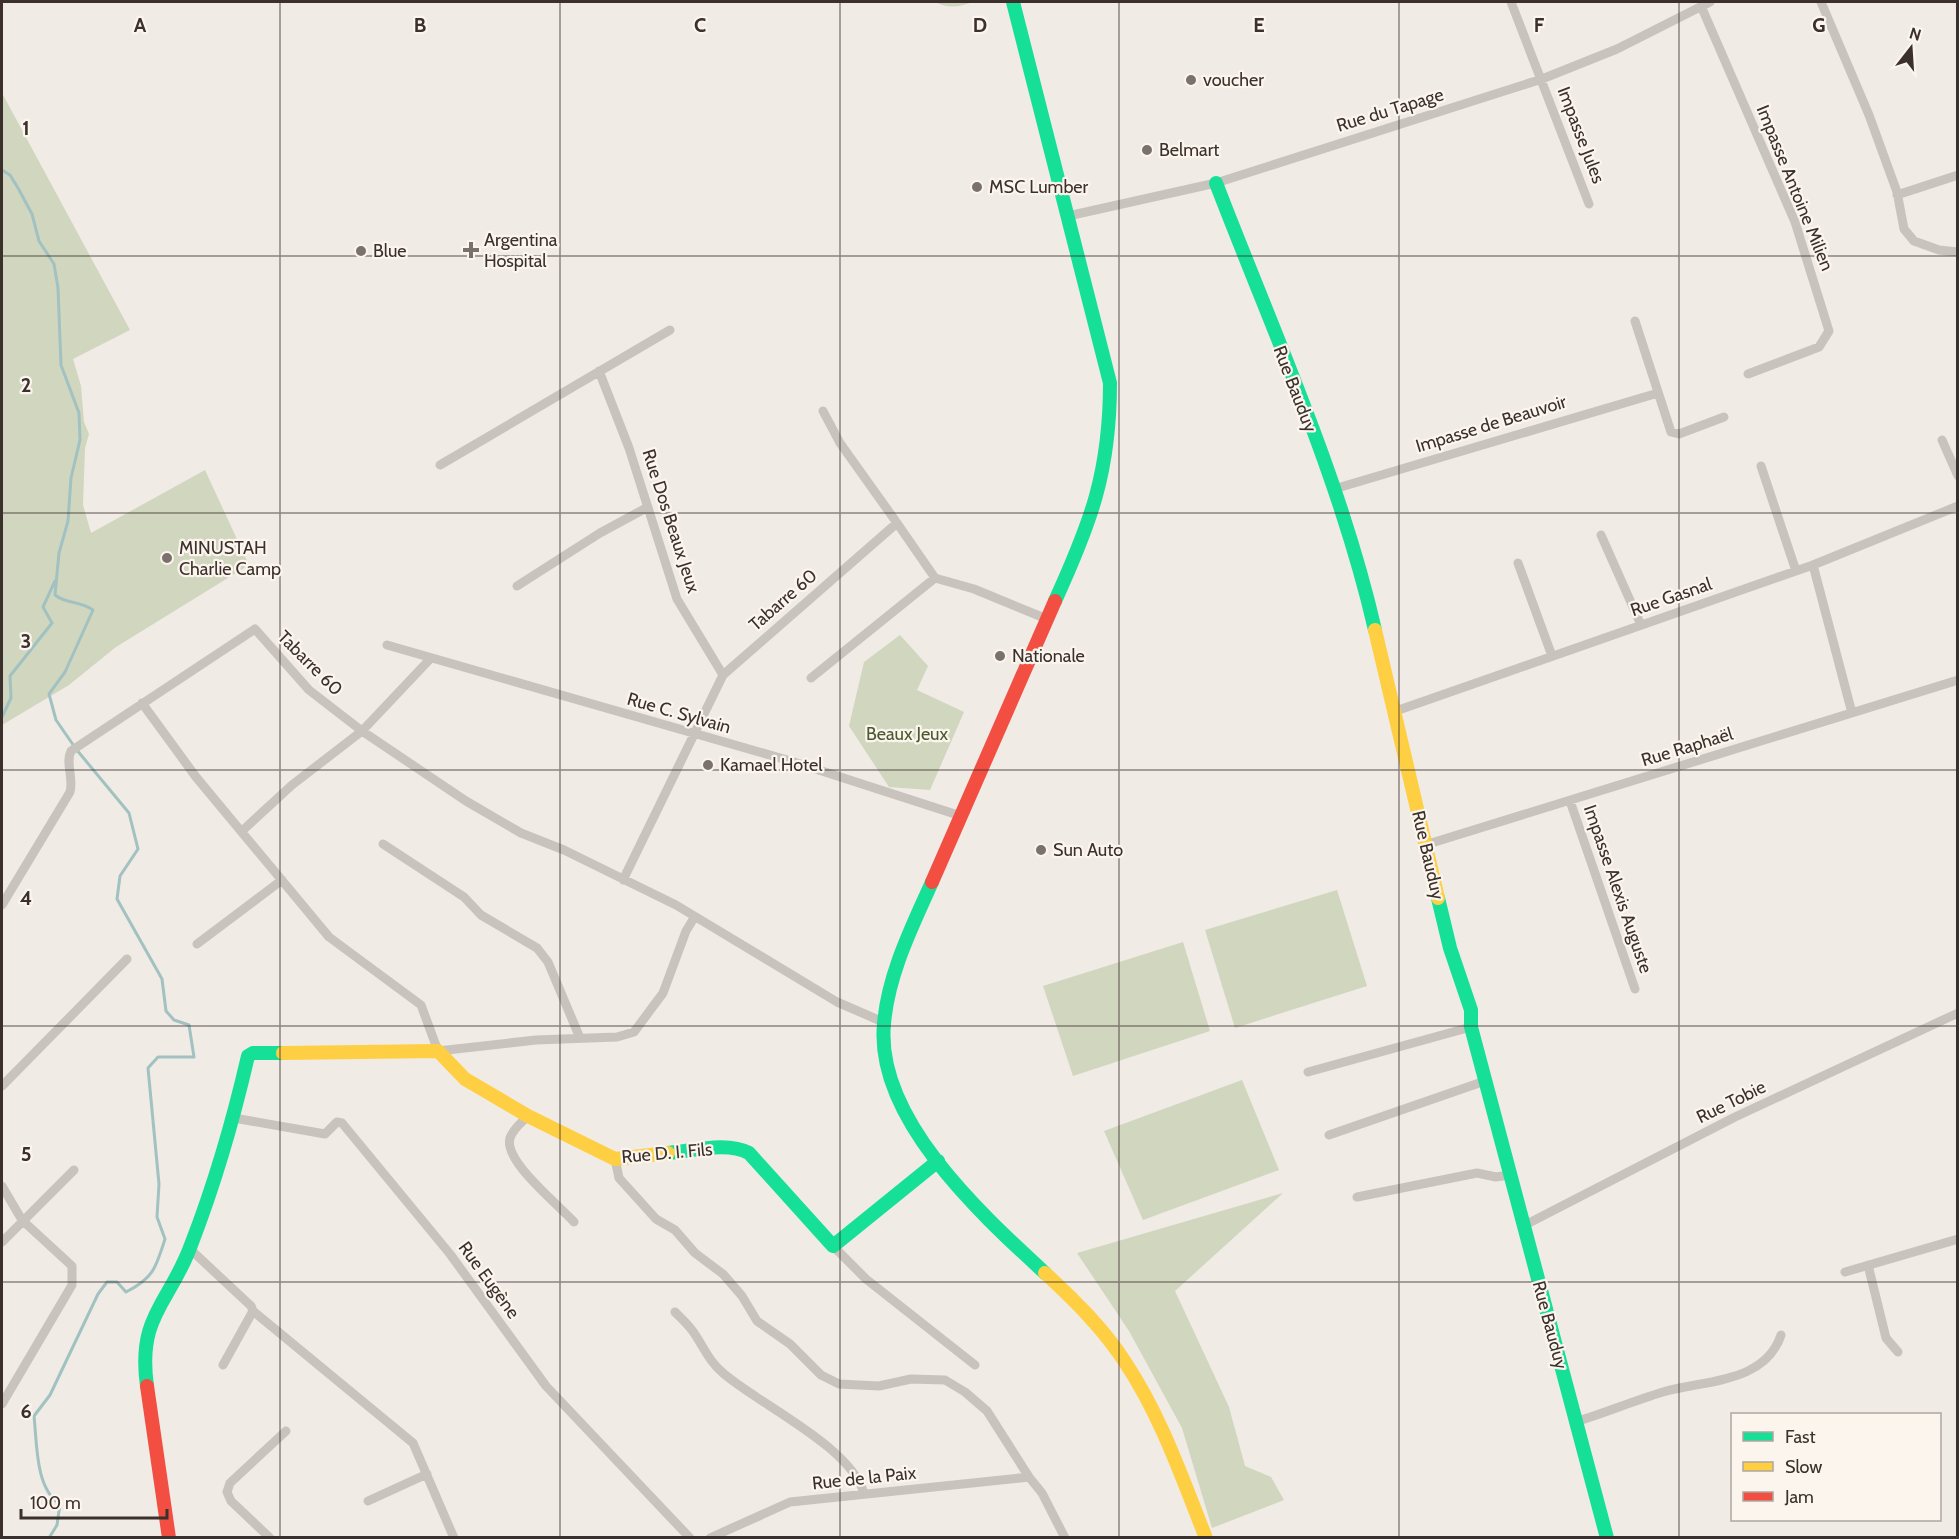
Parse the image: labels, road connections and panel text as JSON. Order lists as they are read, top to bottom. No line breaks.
{"streets":{"street":["Rue du Tapage","Impasse Jules","Impasse Antoine Milien","Rue Bauduy","Impasse de Beauvoir","Rue Dos Beaux Jeux","Rue Gasnal","Tabarre 60","Rue C. Sylvain","Rue Raphaël","Impasse Alexis Auguste","Rue Tobie","Rue D. I. Fils","Rue Eugène","Rue de la Paix"]},"crossings":[["Rue du Tapage","Impasse Jules"],["Rue du Tapage","Impasse Antoine Milien"],["Rue du Tapage","Rue Bauduy"],["Rue Bauduy","Impasse de Beauvoir"],["Rue Bauduy","Rue Gasnal"],["Rue Bauduy","Rue Raphaël"],["Rue Bauduy","Rue Tobie"],["Rue Dos Beaux Jeux","Tabarre 60"],["Tabarre 60","Rue C. Sylvain"],["Rue Raphaël","Impasse Alexis Auguste"]],"parks":["Beaux Jeux"],"places":{"other":["voucher","Belmart","MSC Lumber","Blue","MINUSTAH Charlie Camp","Nationale","Kamael Hotel","Sun Auto"],"health":["Argentina Hospital"]},"legend":["Fast","Slow","Jam"],"scale_bar":"100 m","north":"top","grid":{"columns":["A","B","C","D","E","F","G"],"rows":["1","2","3","4","5","6"]}}
